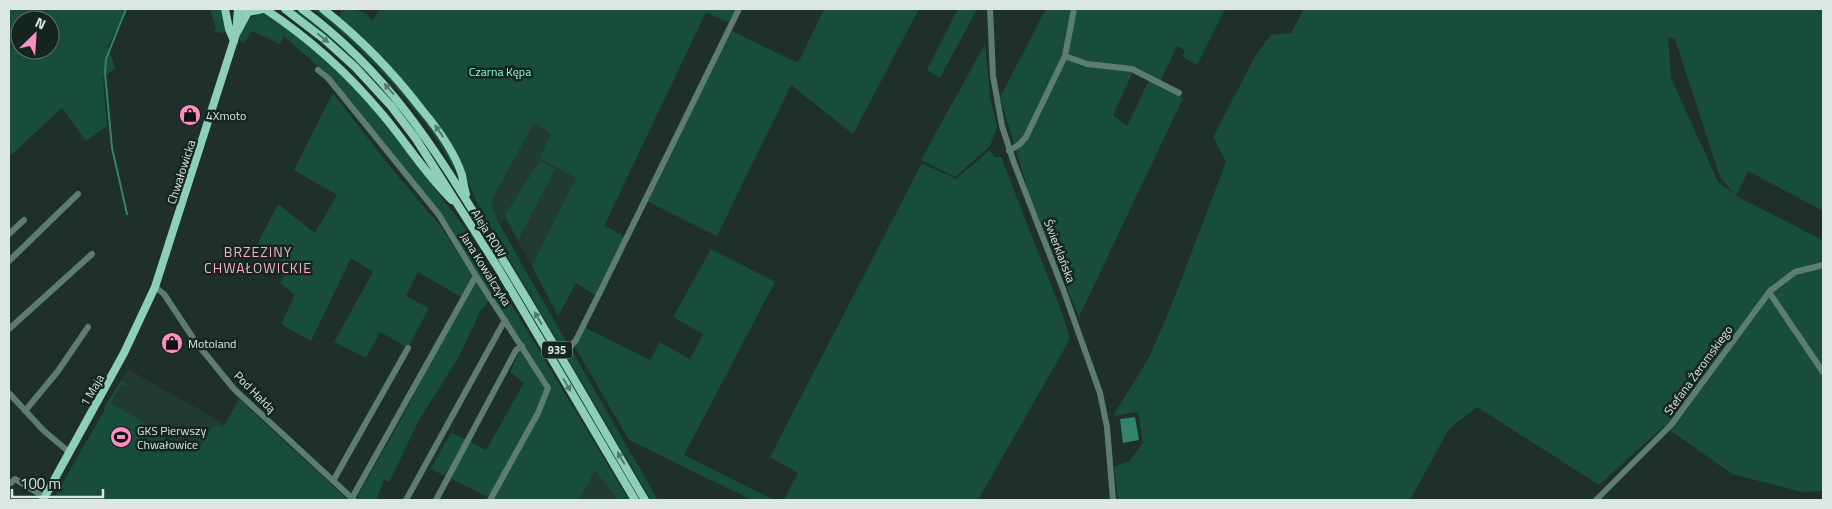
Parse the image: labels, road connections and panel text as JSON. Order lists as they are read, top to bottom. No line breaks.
{"streets":{"main road":["Chwałowicka","Aleja ROW","935","1 Maja"],"street":["Świerklańska","Jana Kowalczyka","Stefana Żeromskiego","Pod Hałdą"]},"crossings":[["Chwałowicka","1 Maja"],["Chwałowicka","Pod Hałdą"],["1 Maja","Pod Hałdą"]],"districts":["BRZEZINY CHWAŁOWICKIE"],"parks":["Czarna Kępa"],"places":{"shop":["4Xmoto","Motoland"],"sports":["GKS Pierwszy Chwałowice"]},"scale_bar":"100 m","north":"top right"}
